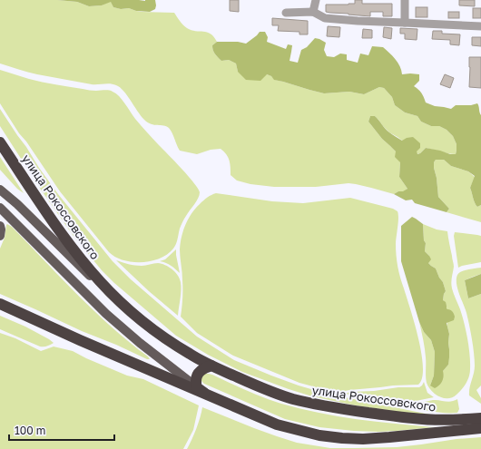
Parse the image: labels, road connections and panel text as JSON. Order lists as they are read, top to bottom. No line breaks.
{"streets":{"highway":["улица Рокоссовского"]},"scale_bar":"100 m"}
